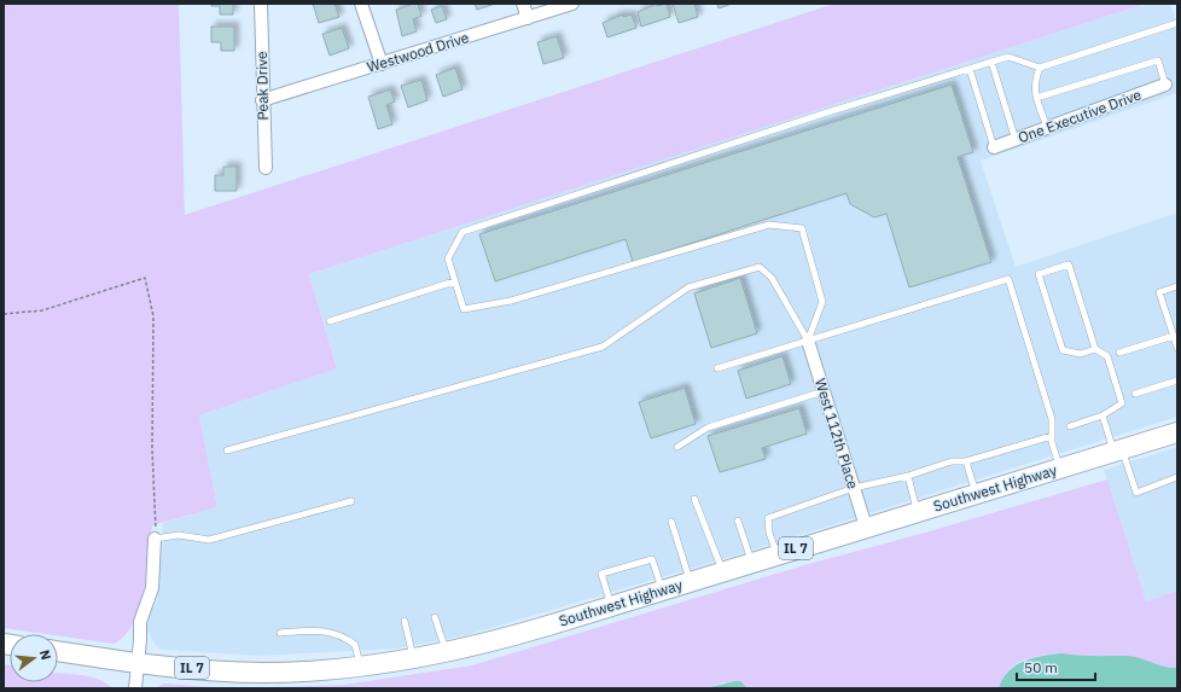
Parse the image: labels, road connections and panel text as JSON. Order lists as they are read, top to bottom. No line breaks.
{"streets":{"main road":["Southwest Highway","IL 7"],"street":["Westwood Drive","Peak Drive","One Executive Drive","West 112th Place"]},"crossings":[["Westwood Drive","Peak Drive"],["West 112th Place","Southwest Highway"]],"scale_bar":"50 m","north":"right"}
